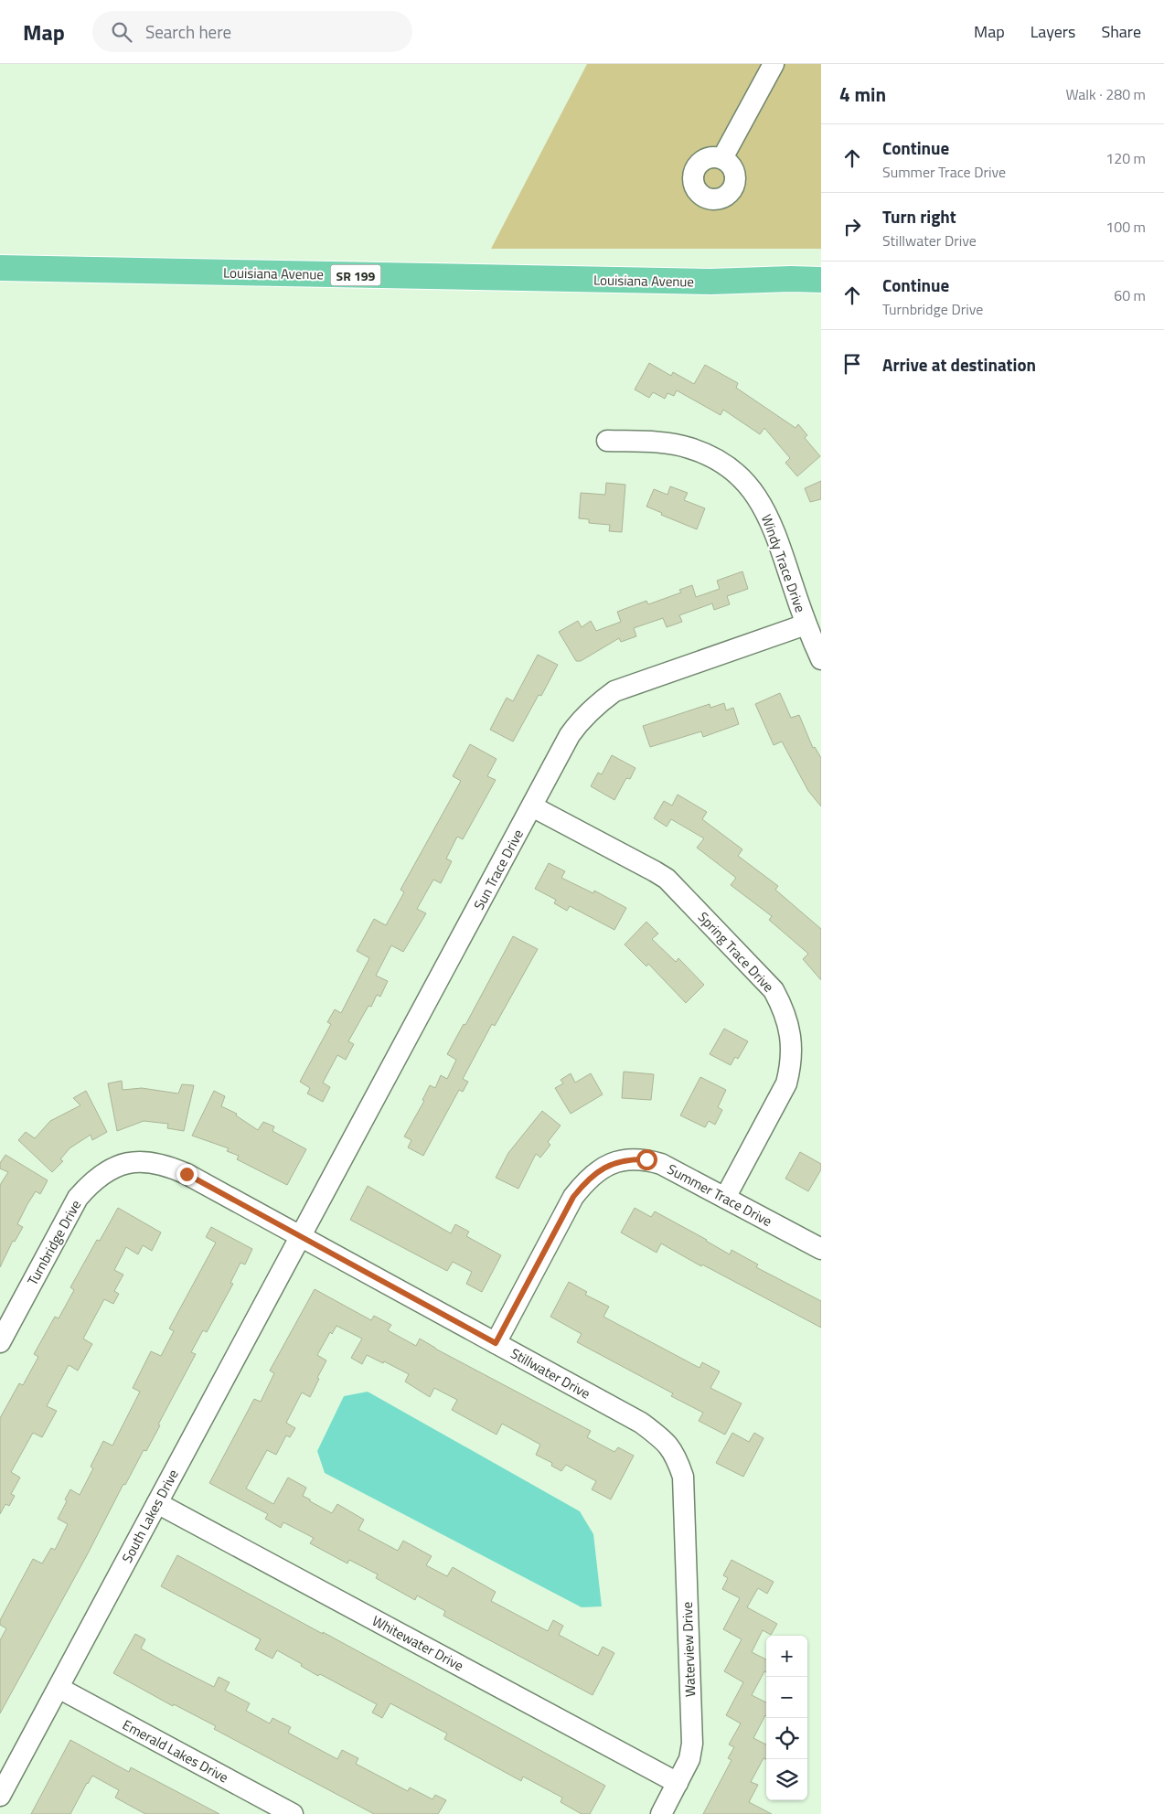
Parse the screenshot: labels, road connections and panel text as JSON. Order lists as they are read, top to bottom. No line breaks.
{"streets":{"main road":["Louisiana Avenue","SR 199"],"street":["Windy Trace Drive","Sun Trace Drive","Spring Trace Drive","Summer Trace Drive","Turnbridge Drive","Stillwater Drive","South Lakes Drive","Whitewater Drive","Waterview Drive","Emerald Lakes Drive"]},"crossings":[["Windy Trace Drive","Sun Trace Drive"],["Sun Trace Drive","Spring Trace Drive"],["Sun Trace Drive","Turnbridge Drive"],["Sun Trace Drive","Stillwater Drive"],["Sun Trace Drive","South Lakes Drive"],["Spring Trace Drive","Summer Trace Drive"],["Summer Trace Drive","Stillwater Drive"],["Turnbridge Drive","Stillwater Drive"],["Turnbridge Drive","South Lakes Drive"],["Stillwater Drive","South Lakes Drive"],["Stillwater Drive","Waterview Drive"],["South Lakes Drive","Whitewater Drive"],["South Lakes Drive","Emerald Lakes Drive"],["Whitewater Drive","Waterview Drive"]],"page":{"header":"Map","search":"Search here","nav":["Map","Layers","Share"],"heading":["4 min","Walk · 280 m"],"list":[["Continue","Summer Trace Drive","120 m"],["Turn right","Stillwater Drive","100 m"],["Continue","Turnbridge Drive","60 m"],"Arrive at destination"],"map_buttons":["+","−"]}}
